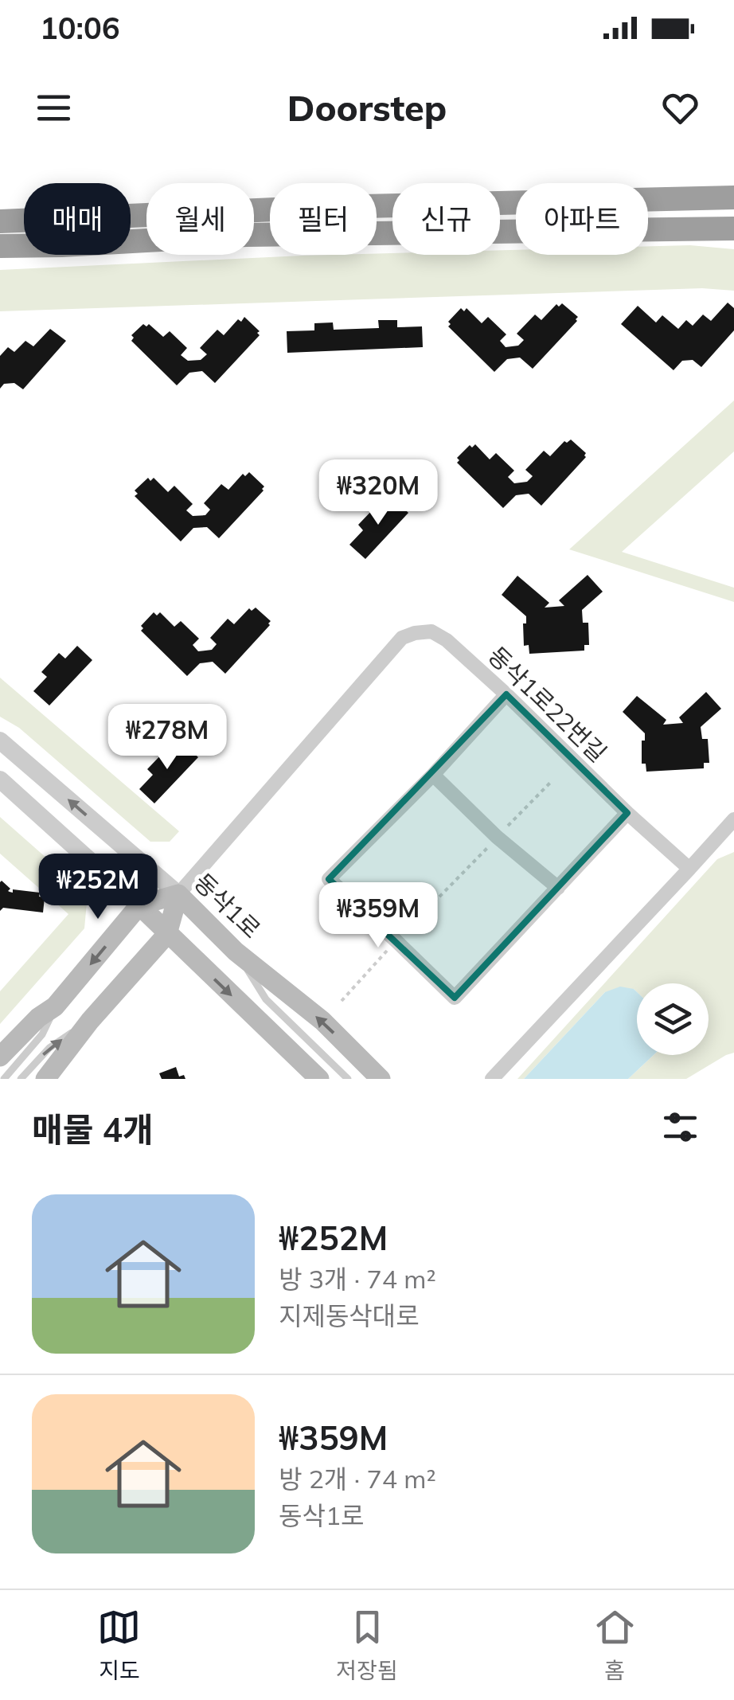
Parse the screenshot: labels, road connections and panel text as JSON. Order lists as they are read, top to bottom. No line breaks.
{"streets":{"main road":["동삭1로"],"street":["동삭1로22번길"]},"crossings":[["동삭1로22번길","동삭1로"]],"page":{"status":"10:06","header":"Doorstep","chip":["매매","월세","필터","신규","아파트"],"price":["₩320M","₩278M","₩252M","₩359M"],"heading":"매물 4개","list":[{"name":"₩252M","note":"방 3개 · 74 m² · 지제동삭대로"},{"name":"₩359M","note":"방 2개 · 74 m² · 동삭1로"}],"tabs":["지도","저장됨","홈"]}}
